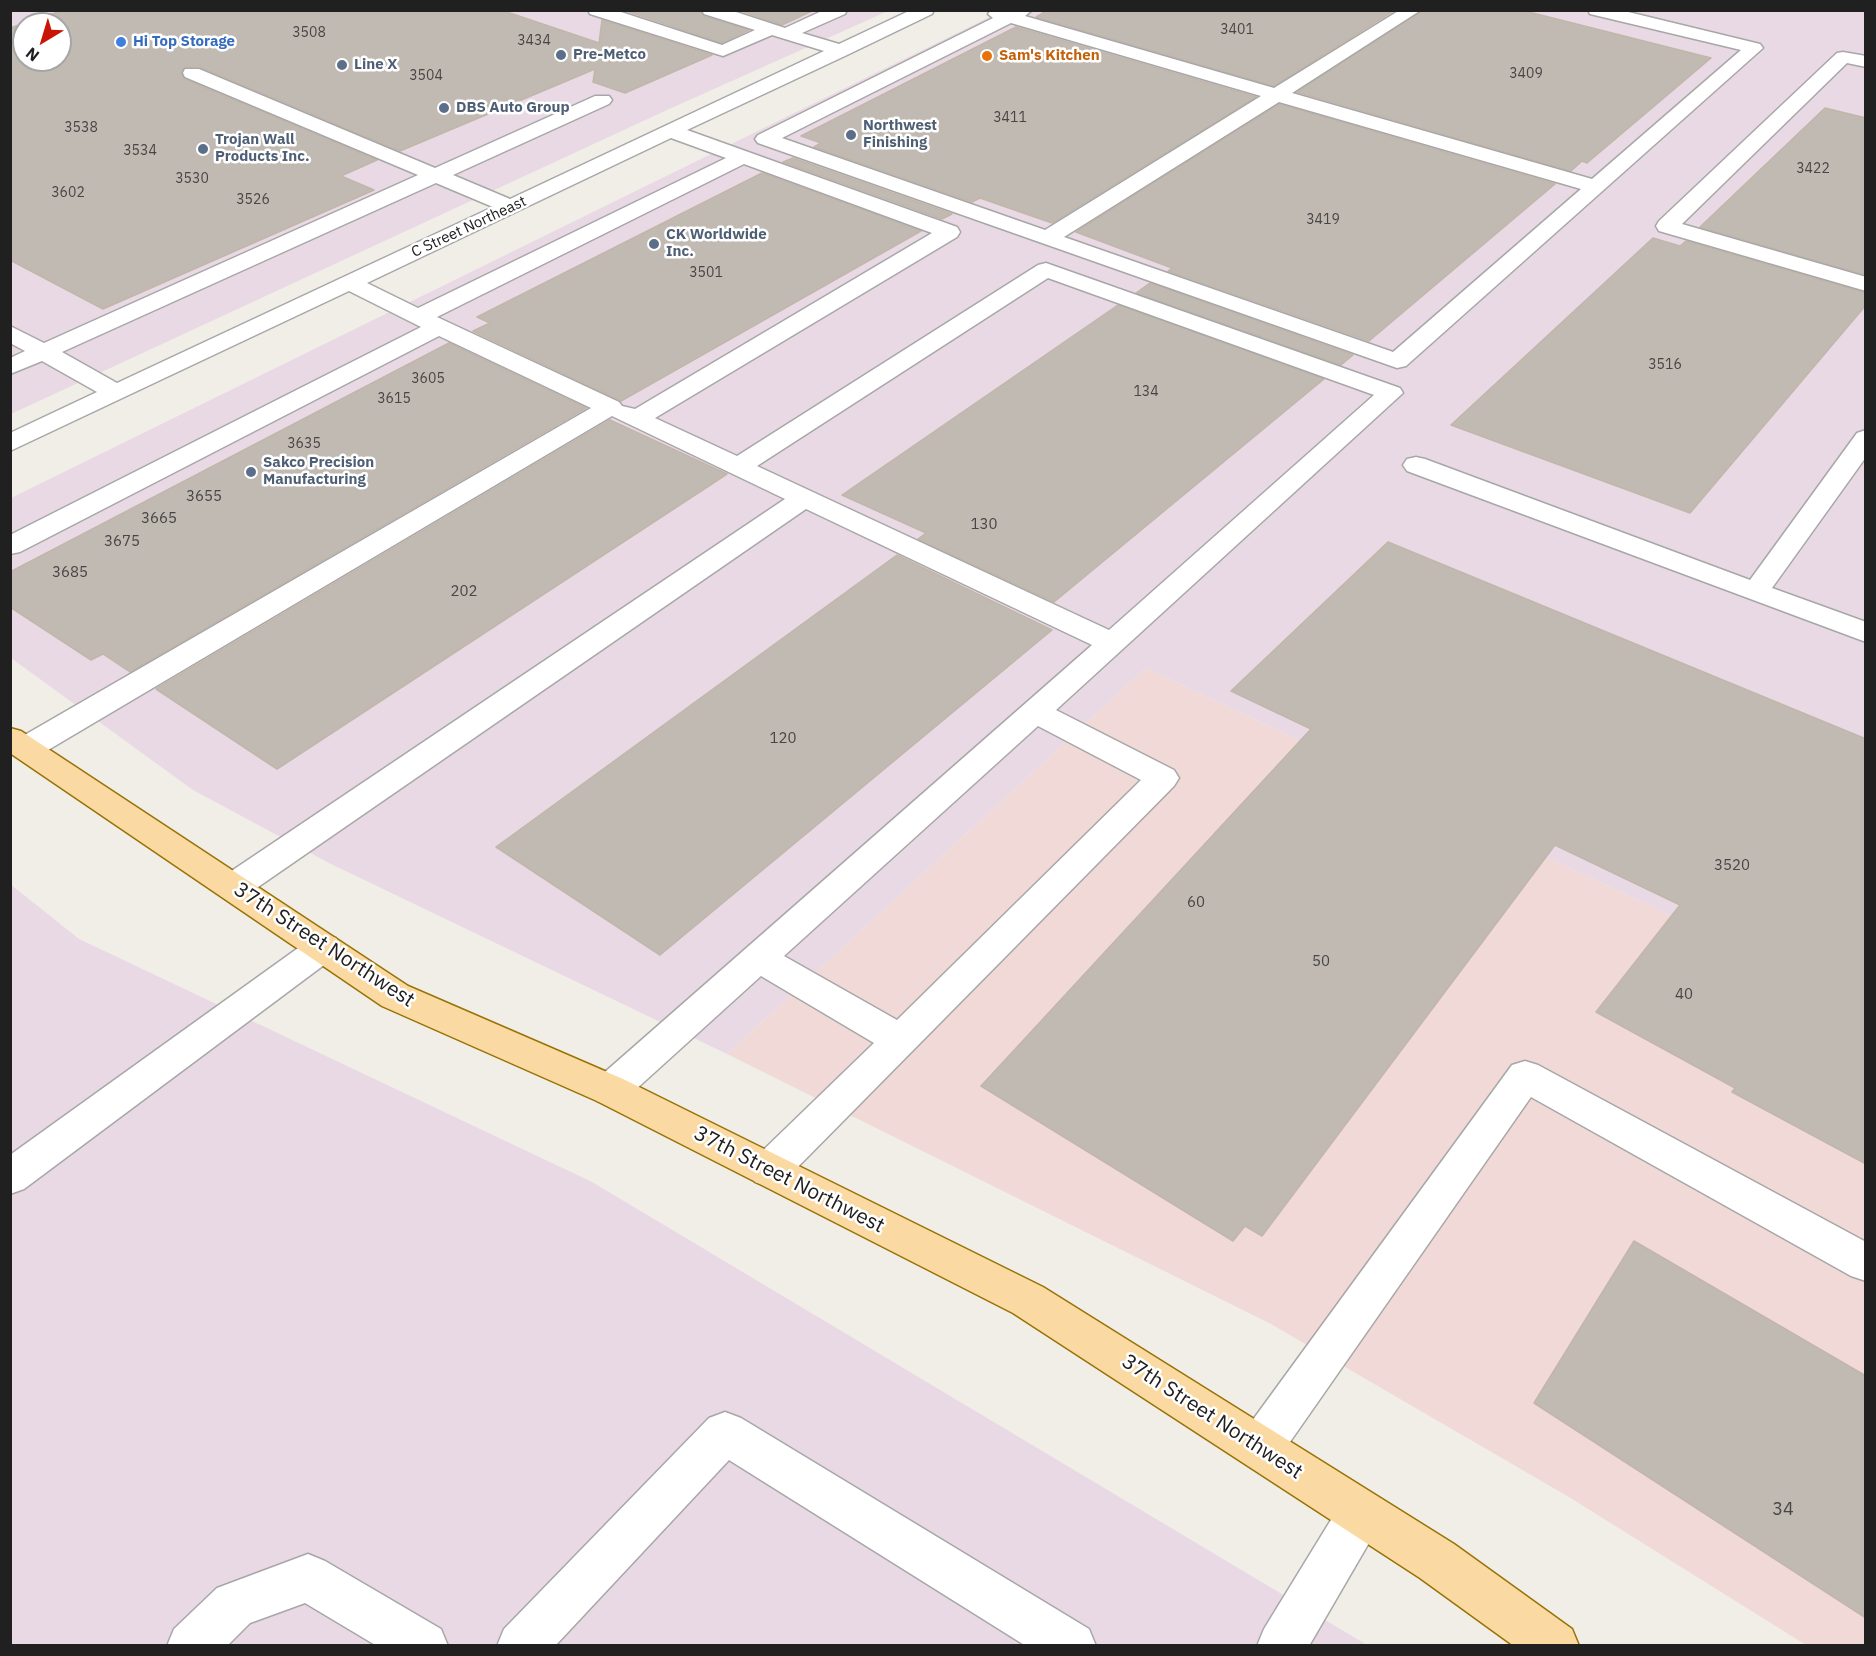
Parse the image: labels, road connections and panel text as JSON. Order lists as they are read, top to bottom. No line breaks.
{"streets":{"main road":["37th Street Northwest"],"street":["C Street Northeast"]},"places":["Hi Top Storage","Pre-Metco","Sam's Kitchen","Line X","DBS Auto Group","Northwest Finishing","Trojan Wall Products Inc.","CK Worldwide Inc.","Sakco Precision Manufacturing"],"house_numbers":["3401","3508","3434","3409","3504","3411","3538","3534","3422","3530","3602","3526","3419","3501","3516","3605","134","3615","3635","3655","3665","130","3675","3685","202","120","3520","60","50","40","34"],"north":"bottom left"}
